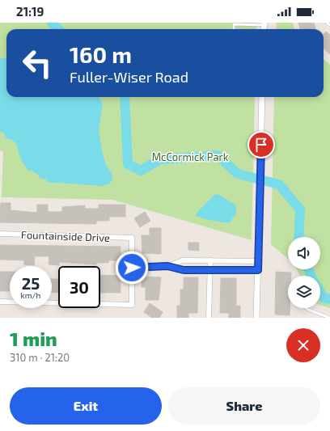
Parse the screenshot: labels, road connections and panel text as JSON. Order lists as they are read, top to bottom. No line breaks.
{"streets":{"street":["Fountainside Drive"]},"parks":["McCormick Park"],"page":{"status":"21:19","turn":["160 m","Fuller-Wiser Road"],"speed":"25 km/h","limit":"30","heading":["1 min","310 m · 21:20"],"buttons":["Exit","Share"]}}
